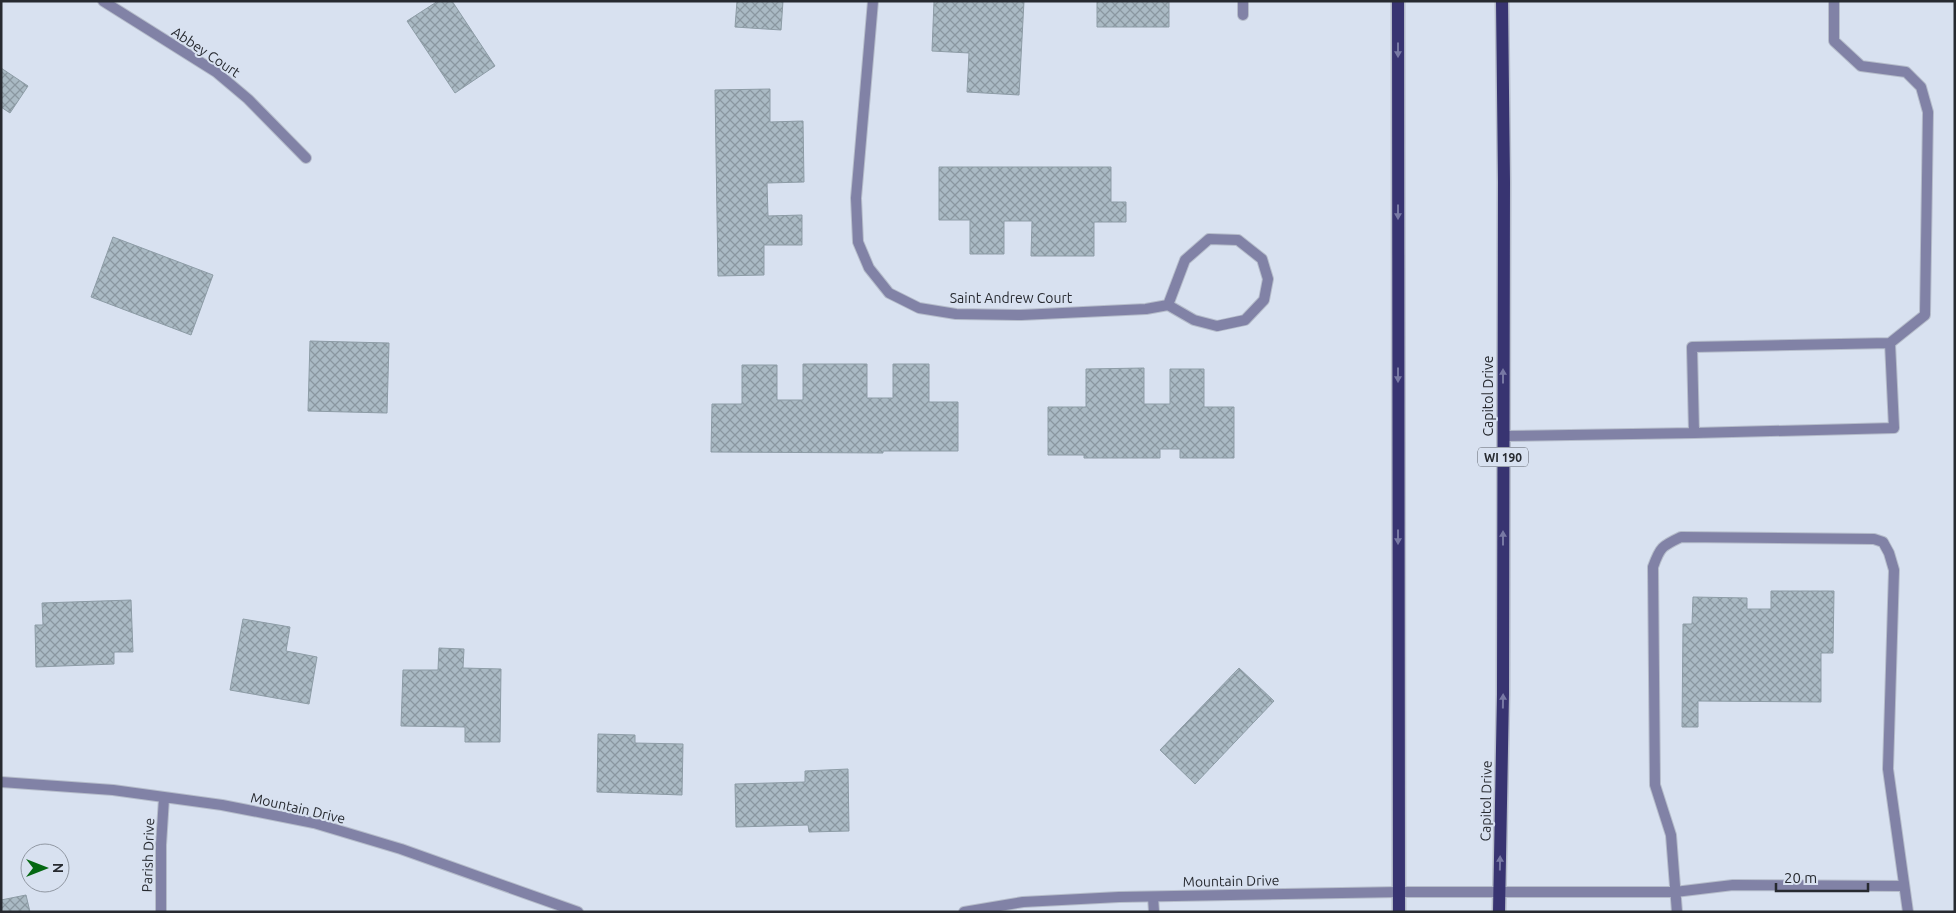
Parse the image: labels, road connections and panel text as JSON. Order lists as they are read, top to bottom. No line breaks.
{"streets":{"main road":["Capitol Drive","WI 190"],"street":["Abbey Court","Saint Andrew Court","Mountain Drive","Parish Drive"]},"crossings":[["Capitol Drive","Mountain Drive"],["Mountain Drive","Parish Drive"]],"scale_bar":"20 m","north":"right"}
